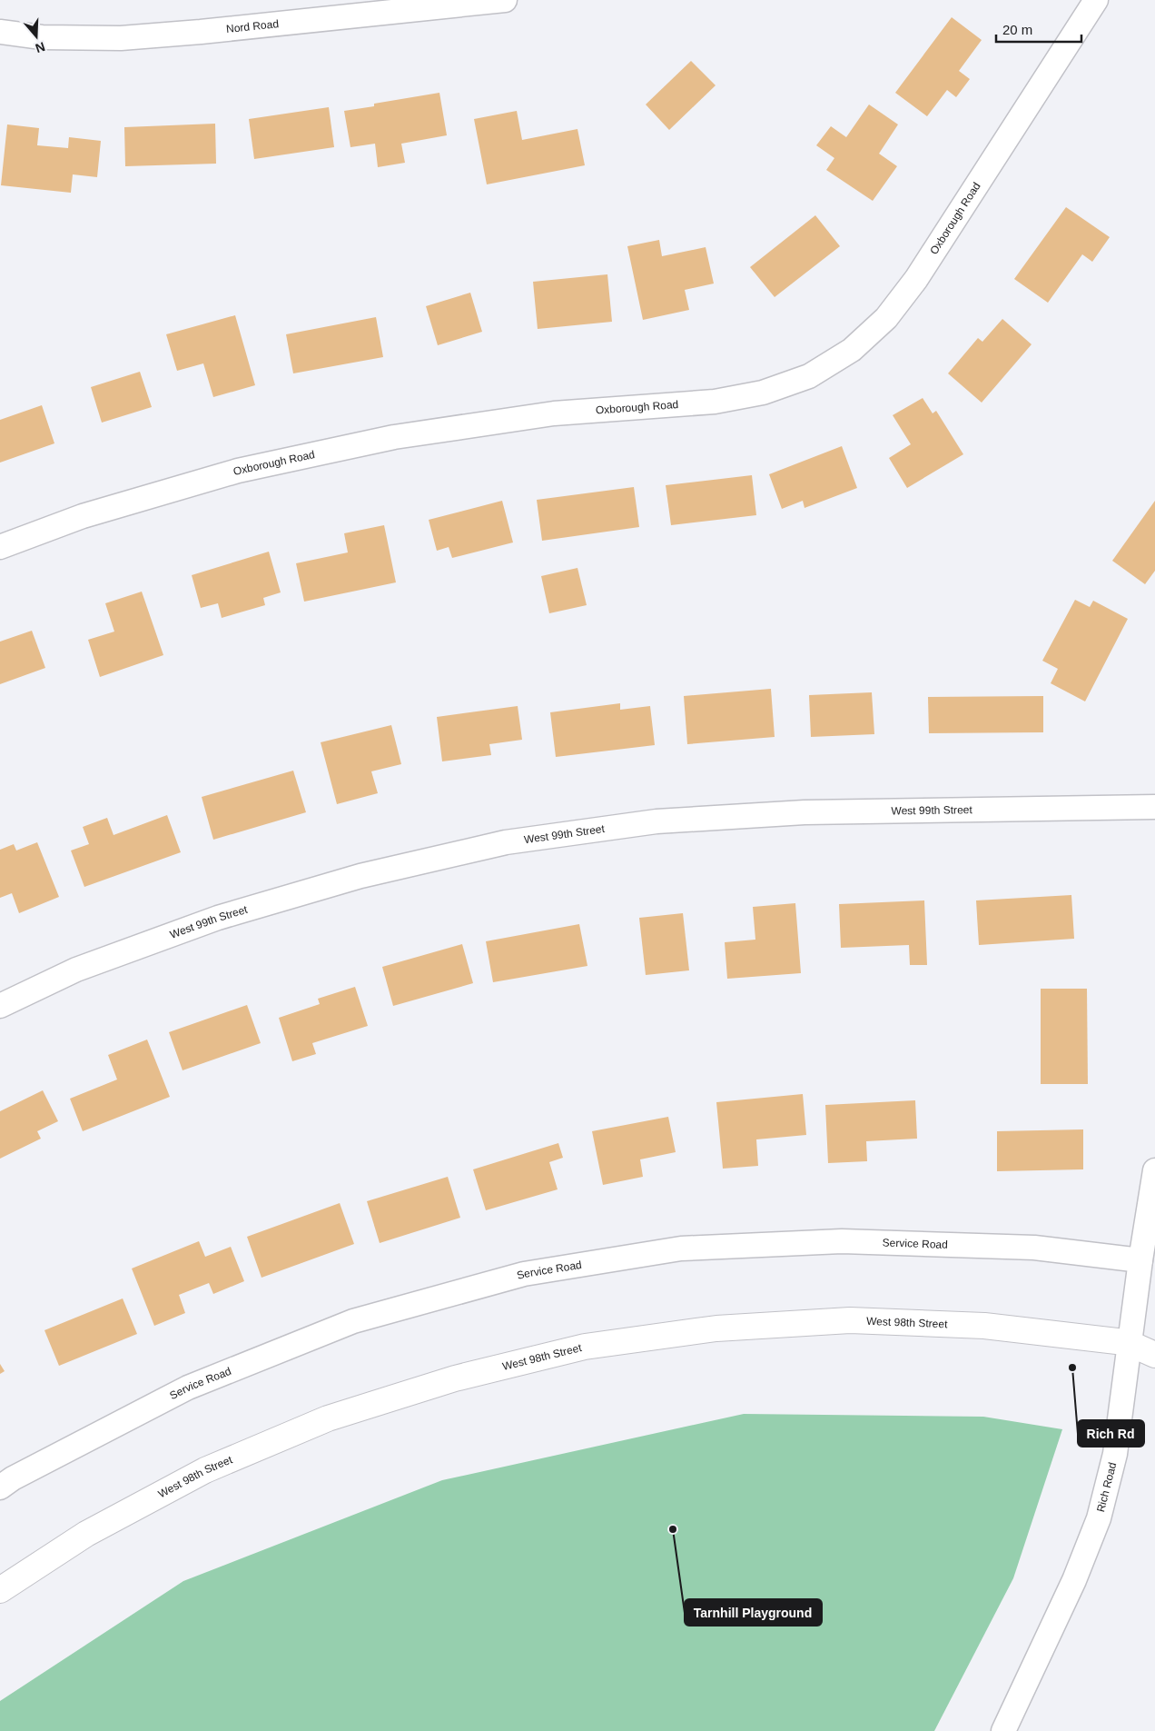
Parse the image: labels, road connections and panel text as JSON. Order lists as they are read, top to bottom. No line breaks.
{"streets":{"street":["Nord Road","Oxborough Road","West 99th Street","Service Road","West 98th Street","Rich Road"]},"crossings":[["Service Road","Rich Road"],["West 98th Street","Rich Road"]],"places":["Rich Rd","Tarnhill Playground"],"scale_bar":"20 m","north":"bottom"}
